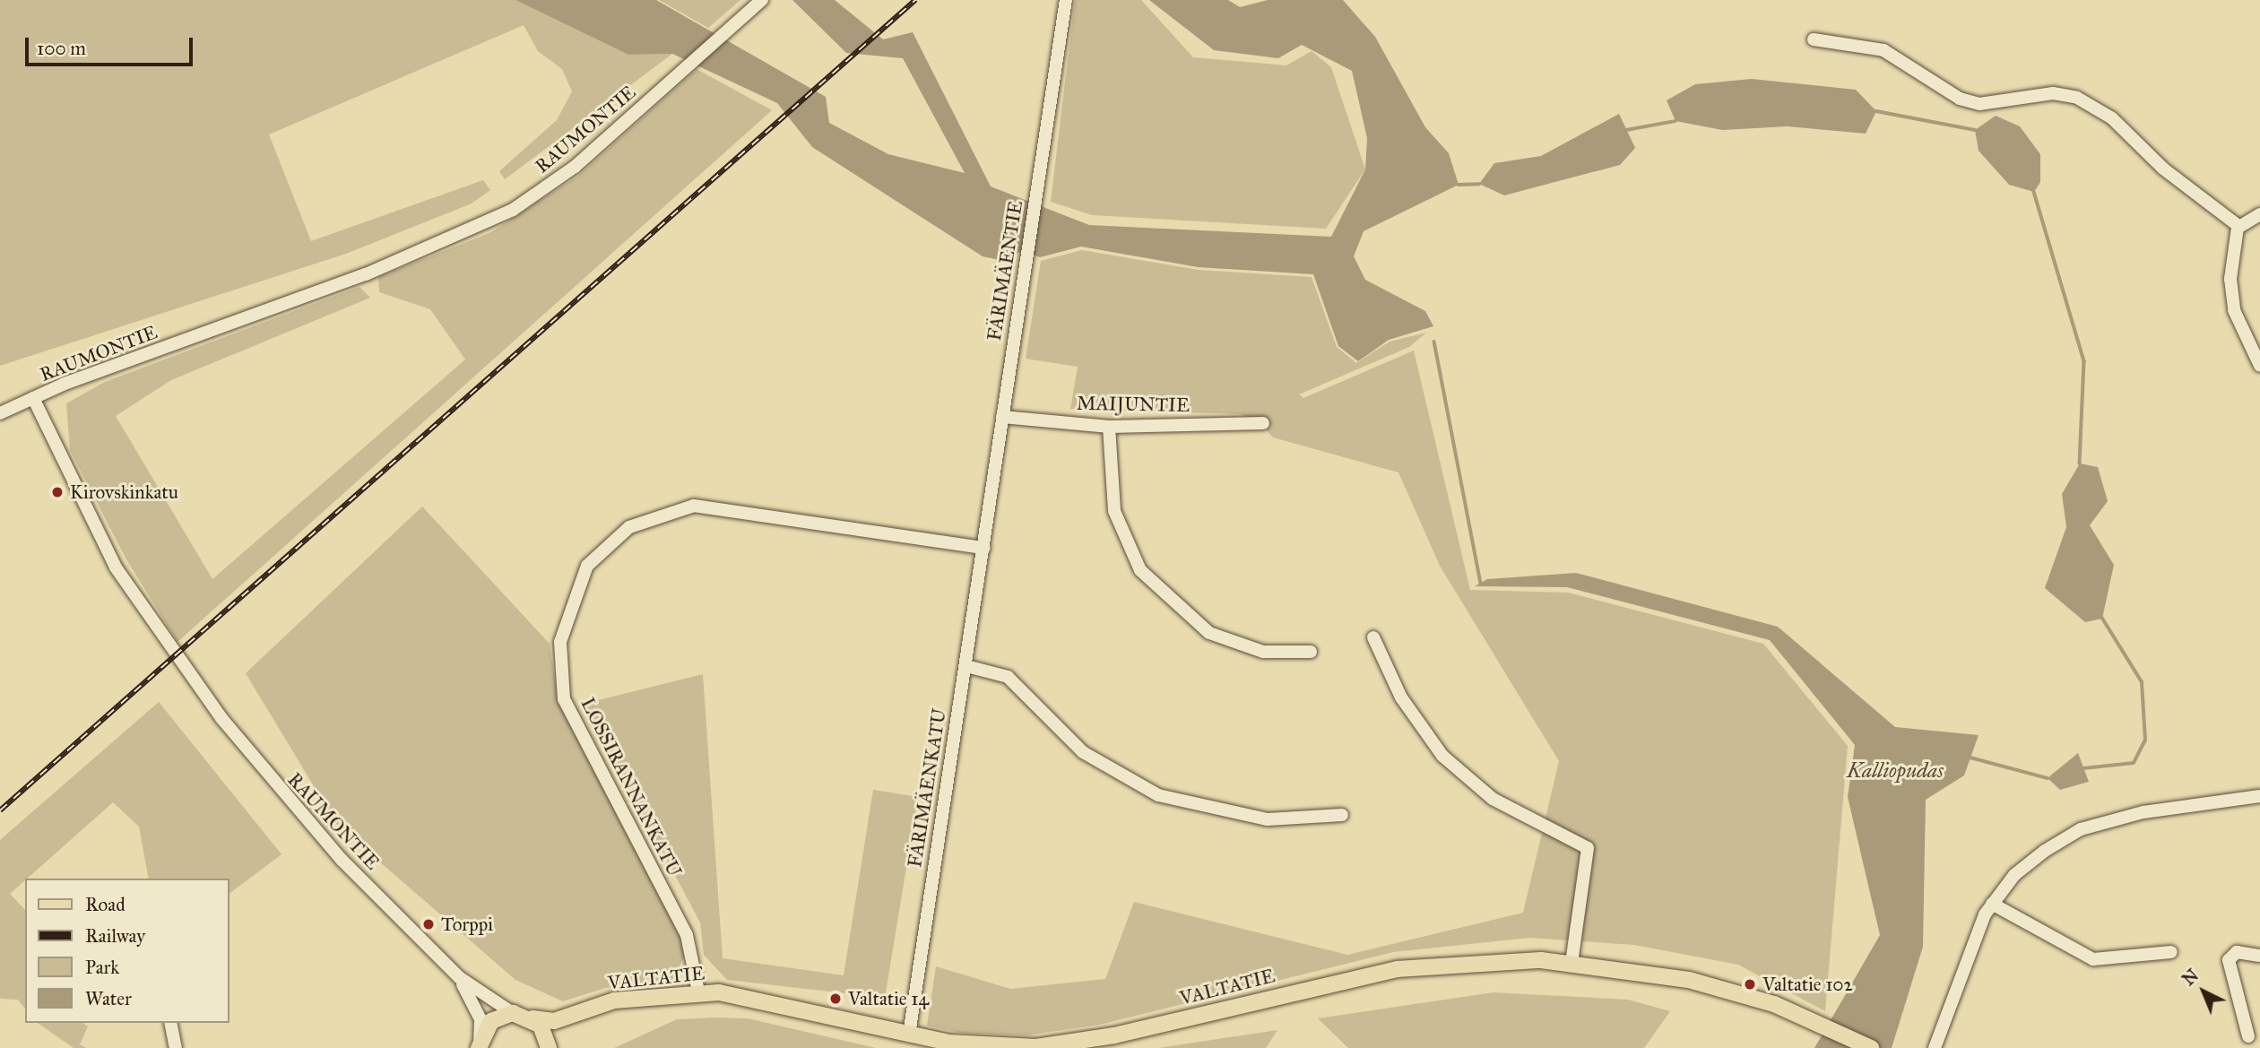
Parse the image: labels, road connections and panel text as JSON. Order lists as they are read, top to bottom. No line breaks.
{"streets":{"main road":["VALTATIE"],"street":["RAUMONTIE","FÄRIMÄENTIE","MAIJUNTIE","LOSSIRANNANKATU","FÄRIMÄENKATU"]},"crossings":[["RAUMONTIE","VALTATIE"],["FÄRIMÄENTIE","MAIJUNTIE"],["FÄRIMÄENTIE","LOSSIRANNANKATU"],["FÄRIMÄENTIE","FÄRIMÄENKATU"],["LOSSIRANNANKATU","FÄRIMÄENKATU"],["LOSSIRANNANKATU","VALTATIE"],["FÄRIMÄENKATU","VALTATIE"]],"water":["Kalliopudas"],"places":["Kirovskinkatu","Torppi","Valtatie 102","Valtatie 14"],"legend":["Road","Railway","Park","Water"],"scale_bar":"100 m","north":"top left"}
